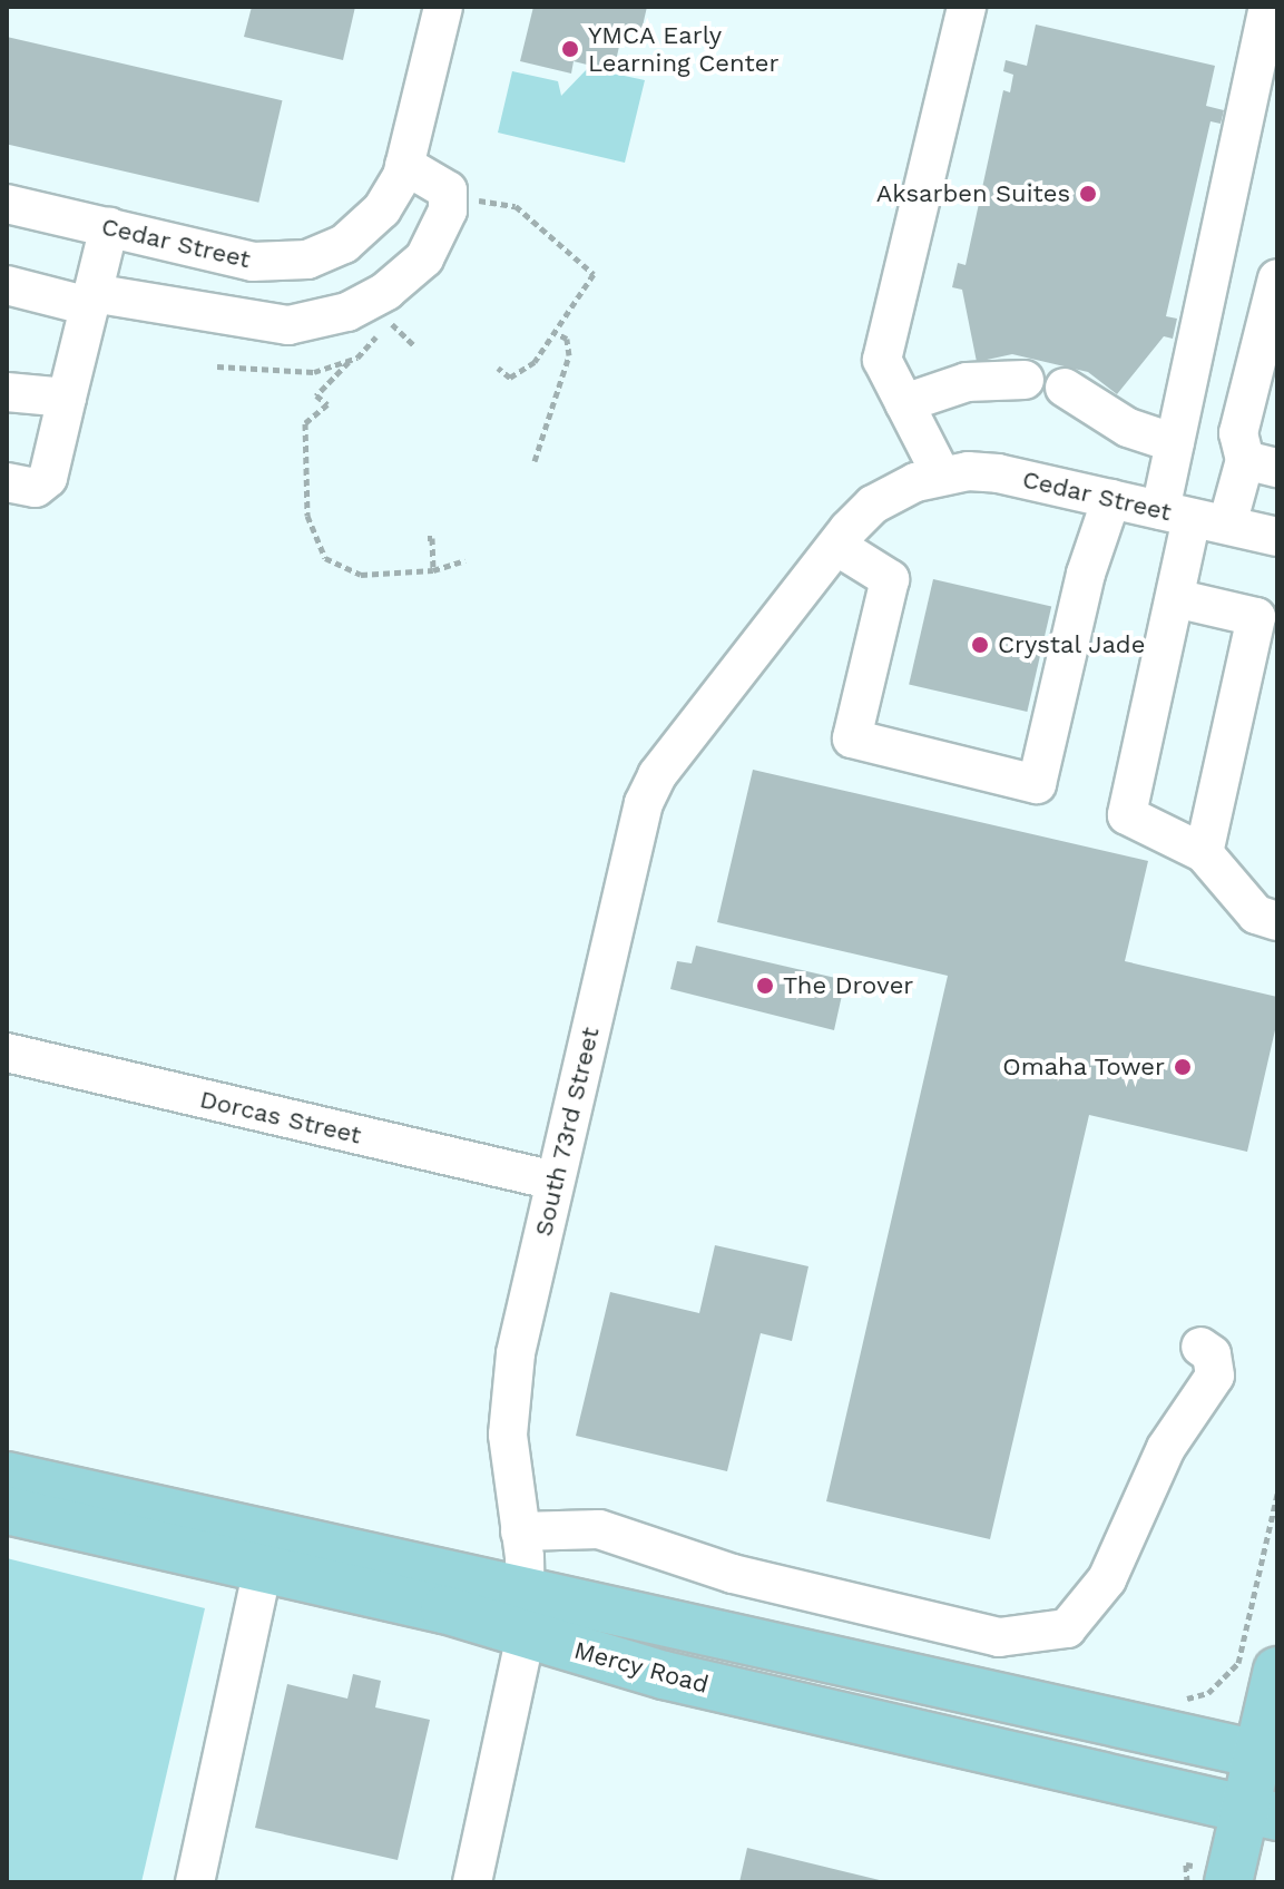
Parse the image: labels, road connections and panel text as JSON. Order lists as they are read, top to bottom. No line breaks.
{"streets":{"main road":["Mercy Road"],"street":["Cedar Street","Dorcas Street","South 73rd Street"]},"crossings":[["Cedar Street","South 73rd Street"],["Dorcas Street","South 73rd Street"],["South 73rd Street","Mercy Road"]],"places":["YMCA Early Learning Center","Aksarben Suites","Crystal Jade","The Drover","Omaha Tower"]}
